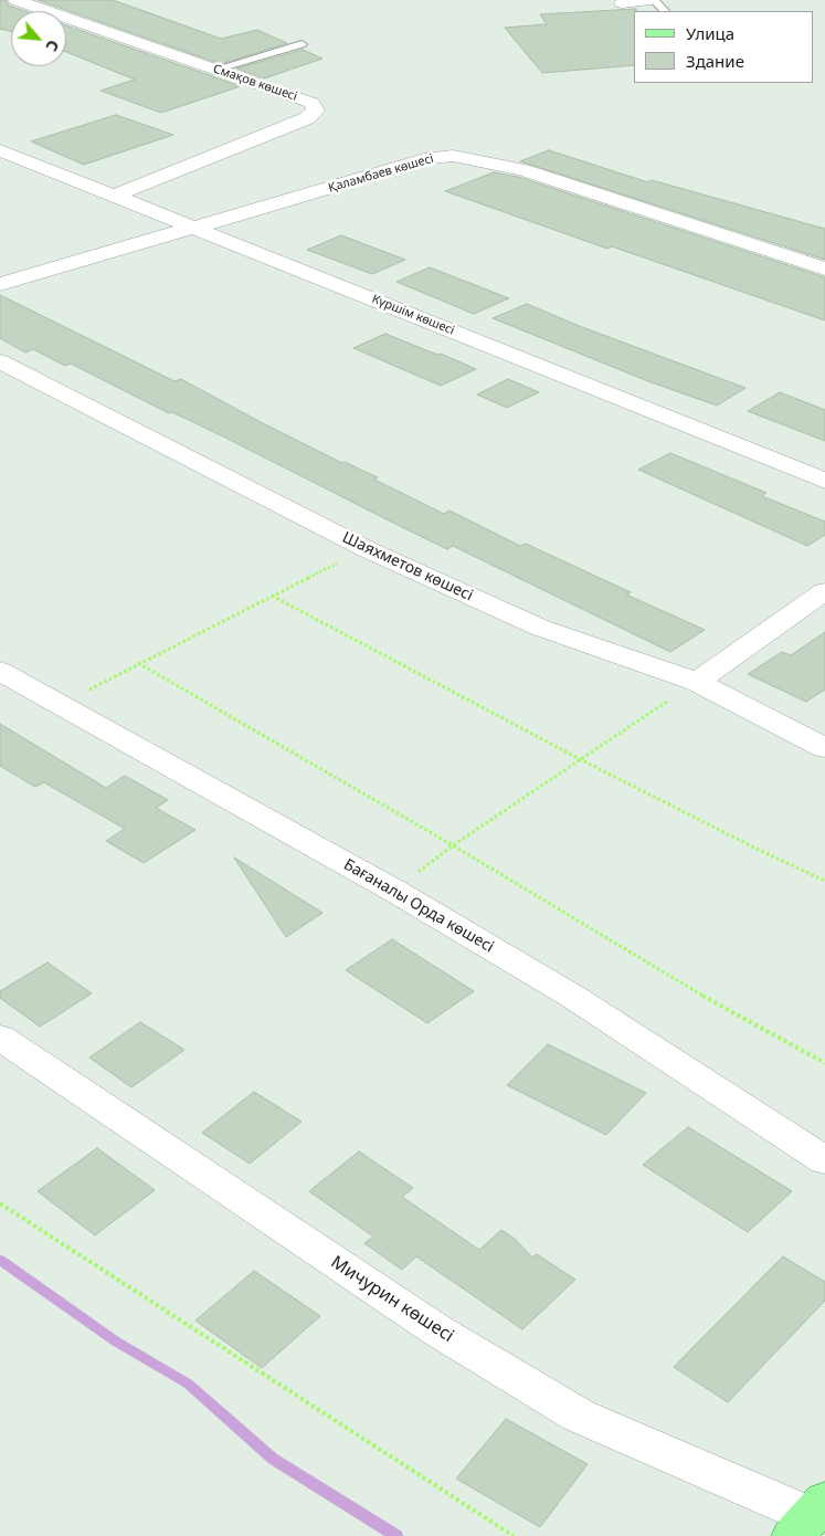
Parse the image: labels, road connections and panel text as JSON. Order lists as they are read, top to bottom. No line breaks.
{"streets":{"street":["Смақов көшесі","Қаламбаев көшесі","Күршім көшесі","Шаяхметов көшесі","Бағаналы Орда көшесі","Мичурин көшесі"]},"crossings":[["Смақов көшесі","Күршім көшесі"],["Қаламбаев көшесі","Күршім көшесі"]],"legend":["Улица","Здание"],"north":"bottom right"}
